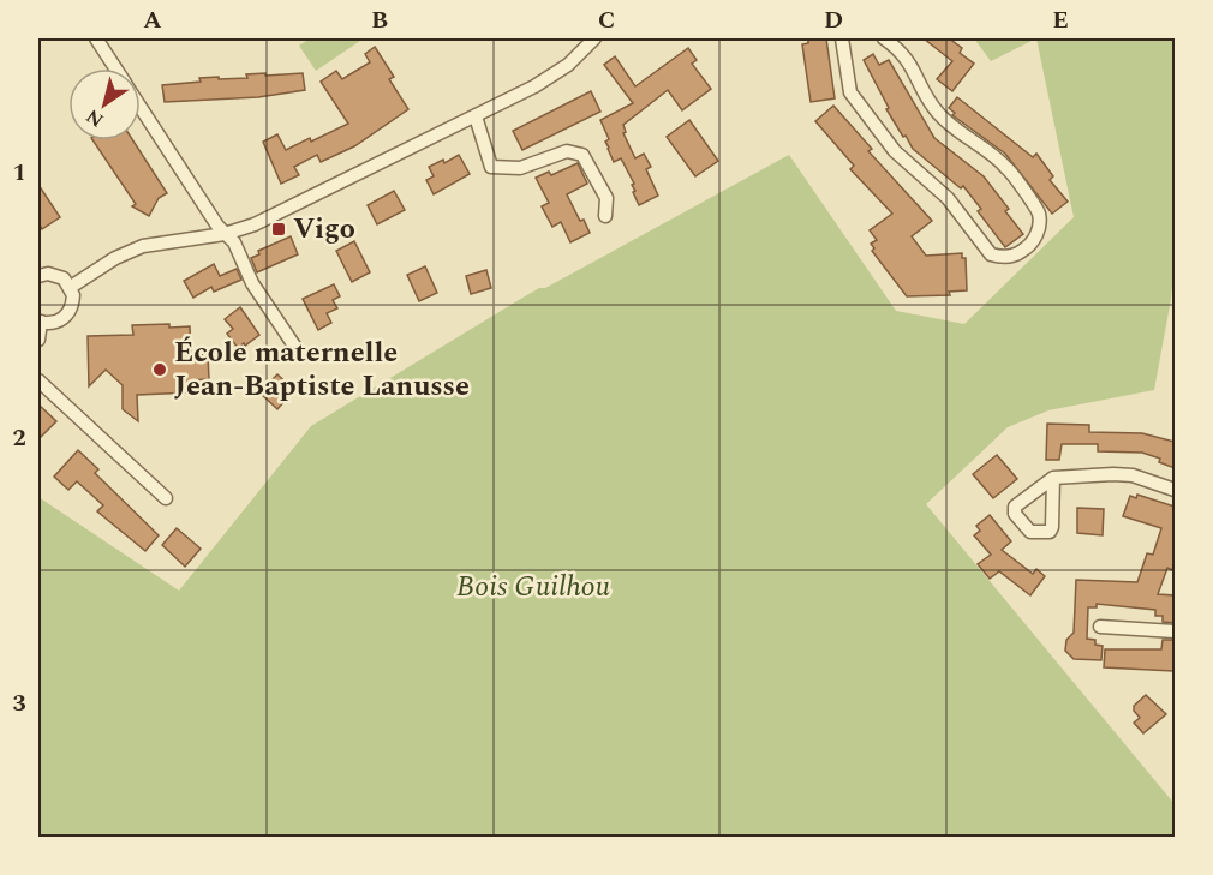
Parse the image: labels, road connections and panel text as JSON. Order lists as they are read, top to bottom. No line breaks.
{"parks":["Bois Guilhou"],"places":{"transit":["Vigo"],"other":["École maternelle Jean-Baptiste Lanusse"]},"north":"bottom left","grid":{"columns":["A","B","C","D","E"],"rows":["1","2","3"]}}
